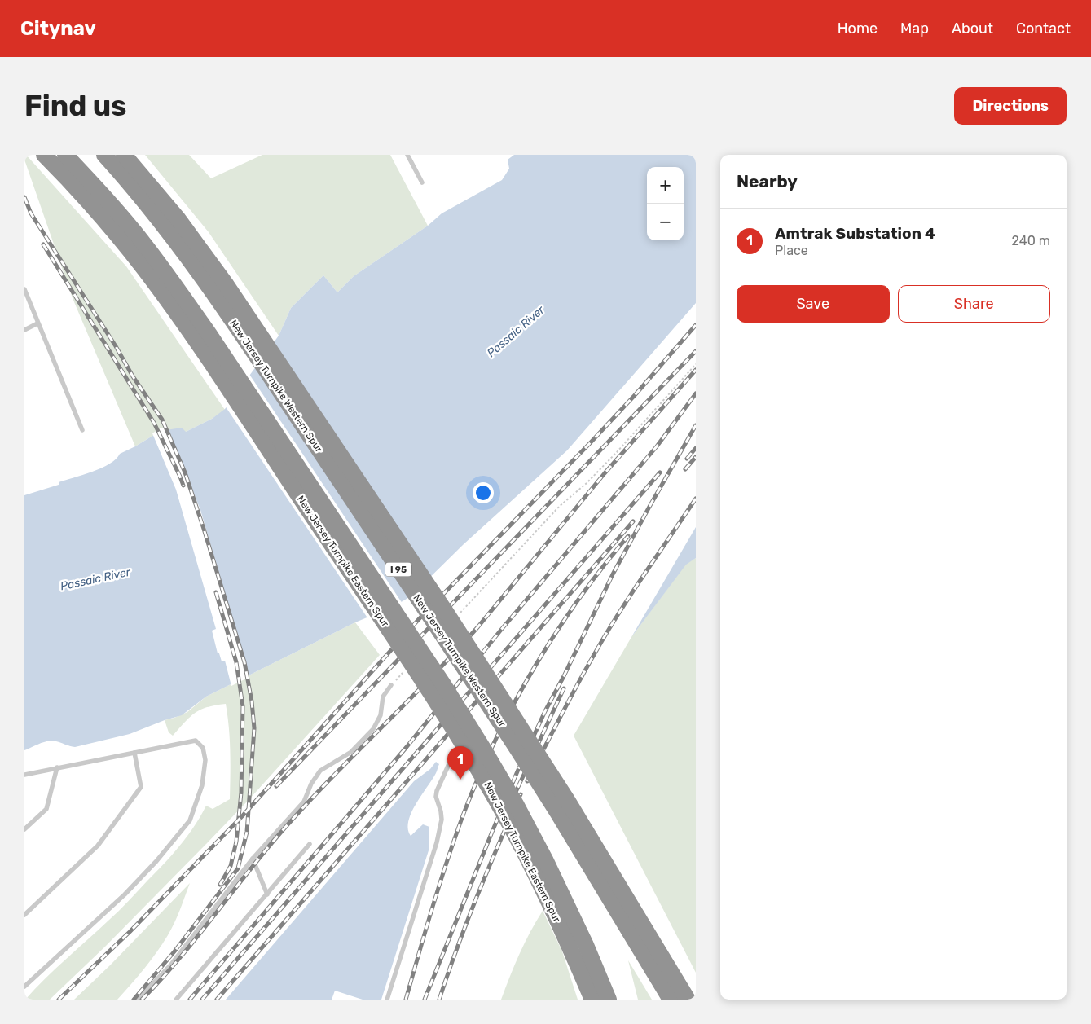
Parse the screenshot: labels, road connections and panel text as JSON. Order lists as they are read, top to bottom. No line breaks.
{"streets":{"highway":["New Jersey Turnpike Western Spur","New Jersey Turnpike Eastern Spur","I 95"]},"water":["Passaic River"],"page":{"header":"Citynav","nav":["Home","Map","About","Contact"],"buttons":["Directions",["Save","Share"]],"title":"Find us","heading":"Nearby","map_buttons":["+","−"],"list":[{"mark":"1","name":"Amtrak Substation 4","note":"Place","value":"240 m"}],"pins":"1"}}
